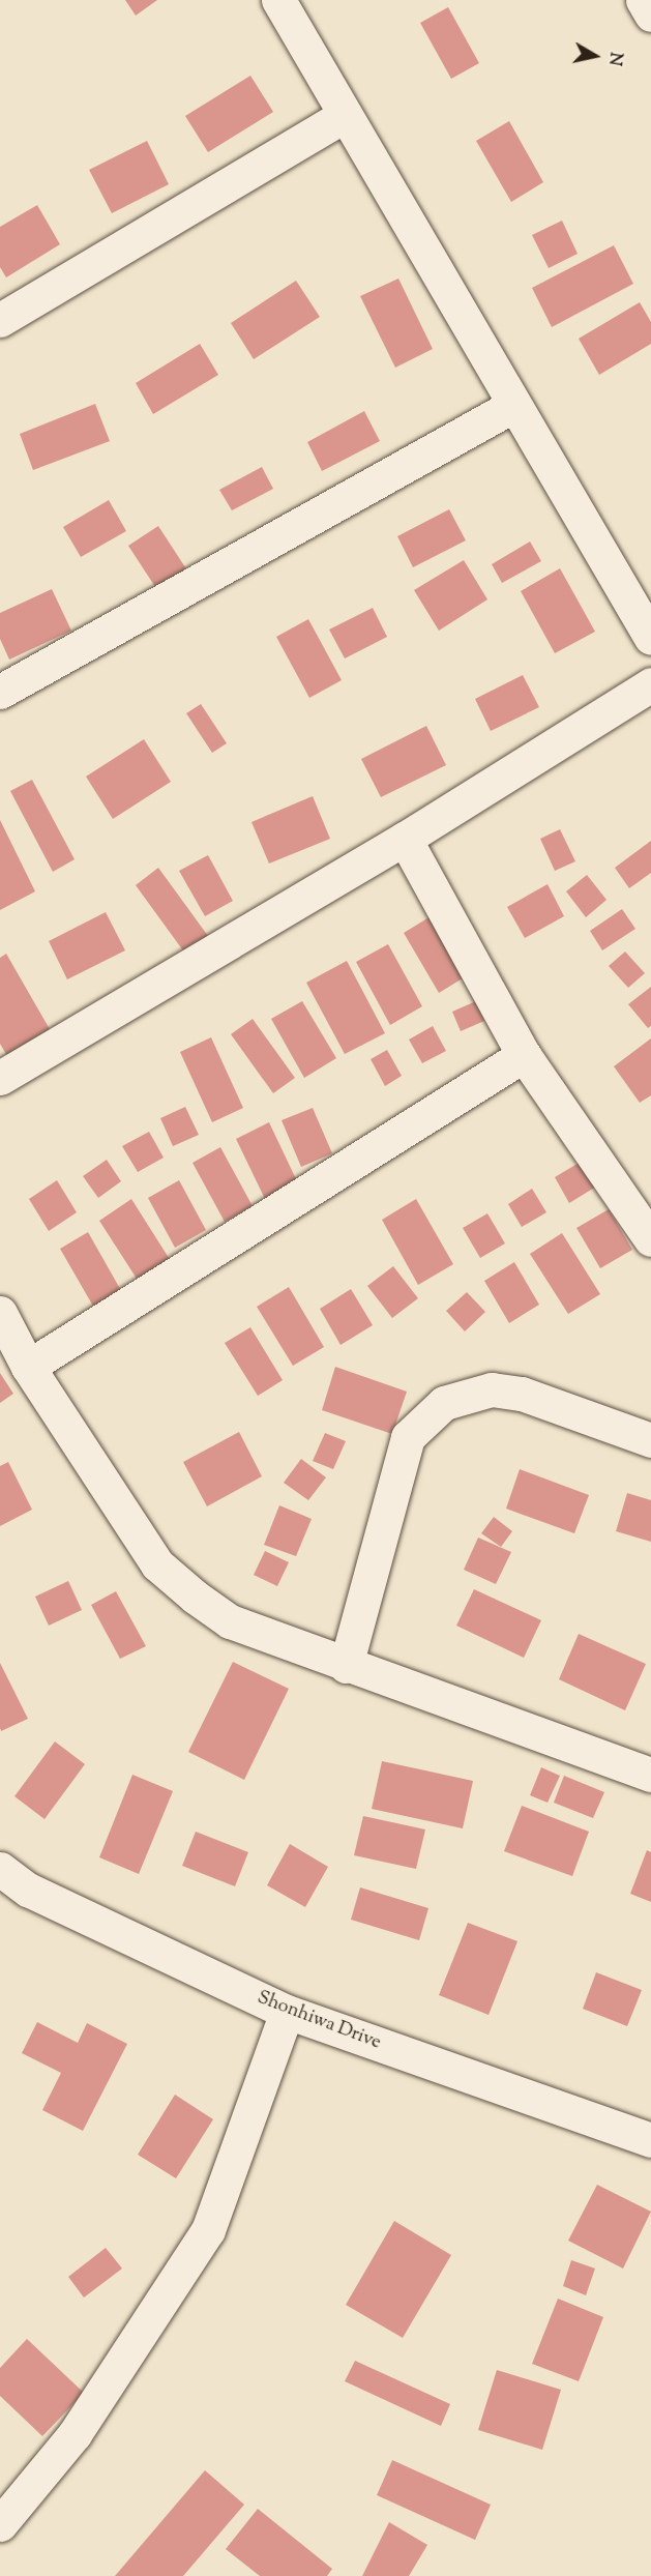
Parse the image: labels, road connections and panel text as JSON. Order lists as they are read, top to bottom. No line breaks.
{"streets":{"street":["Shonhiwa Drive"]},"north":"right"}
